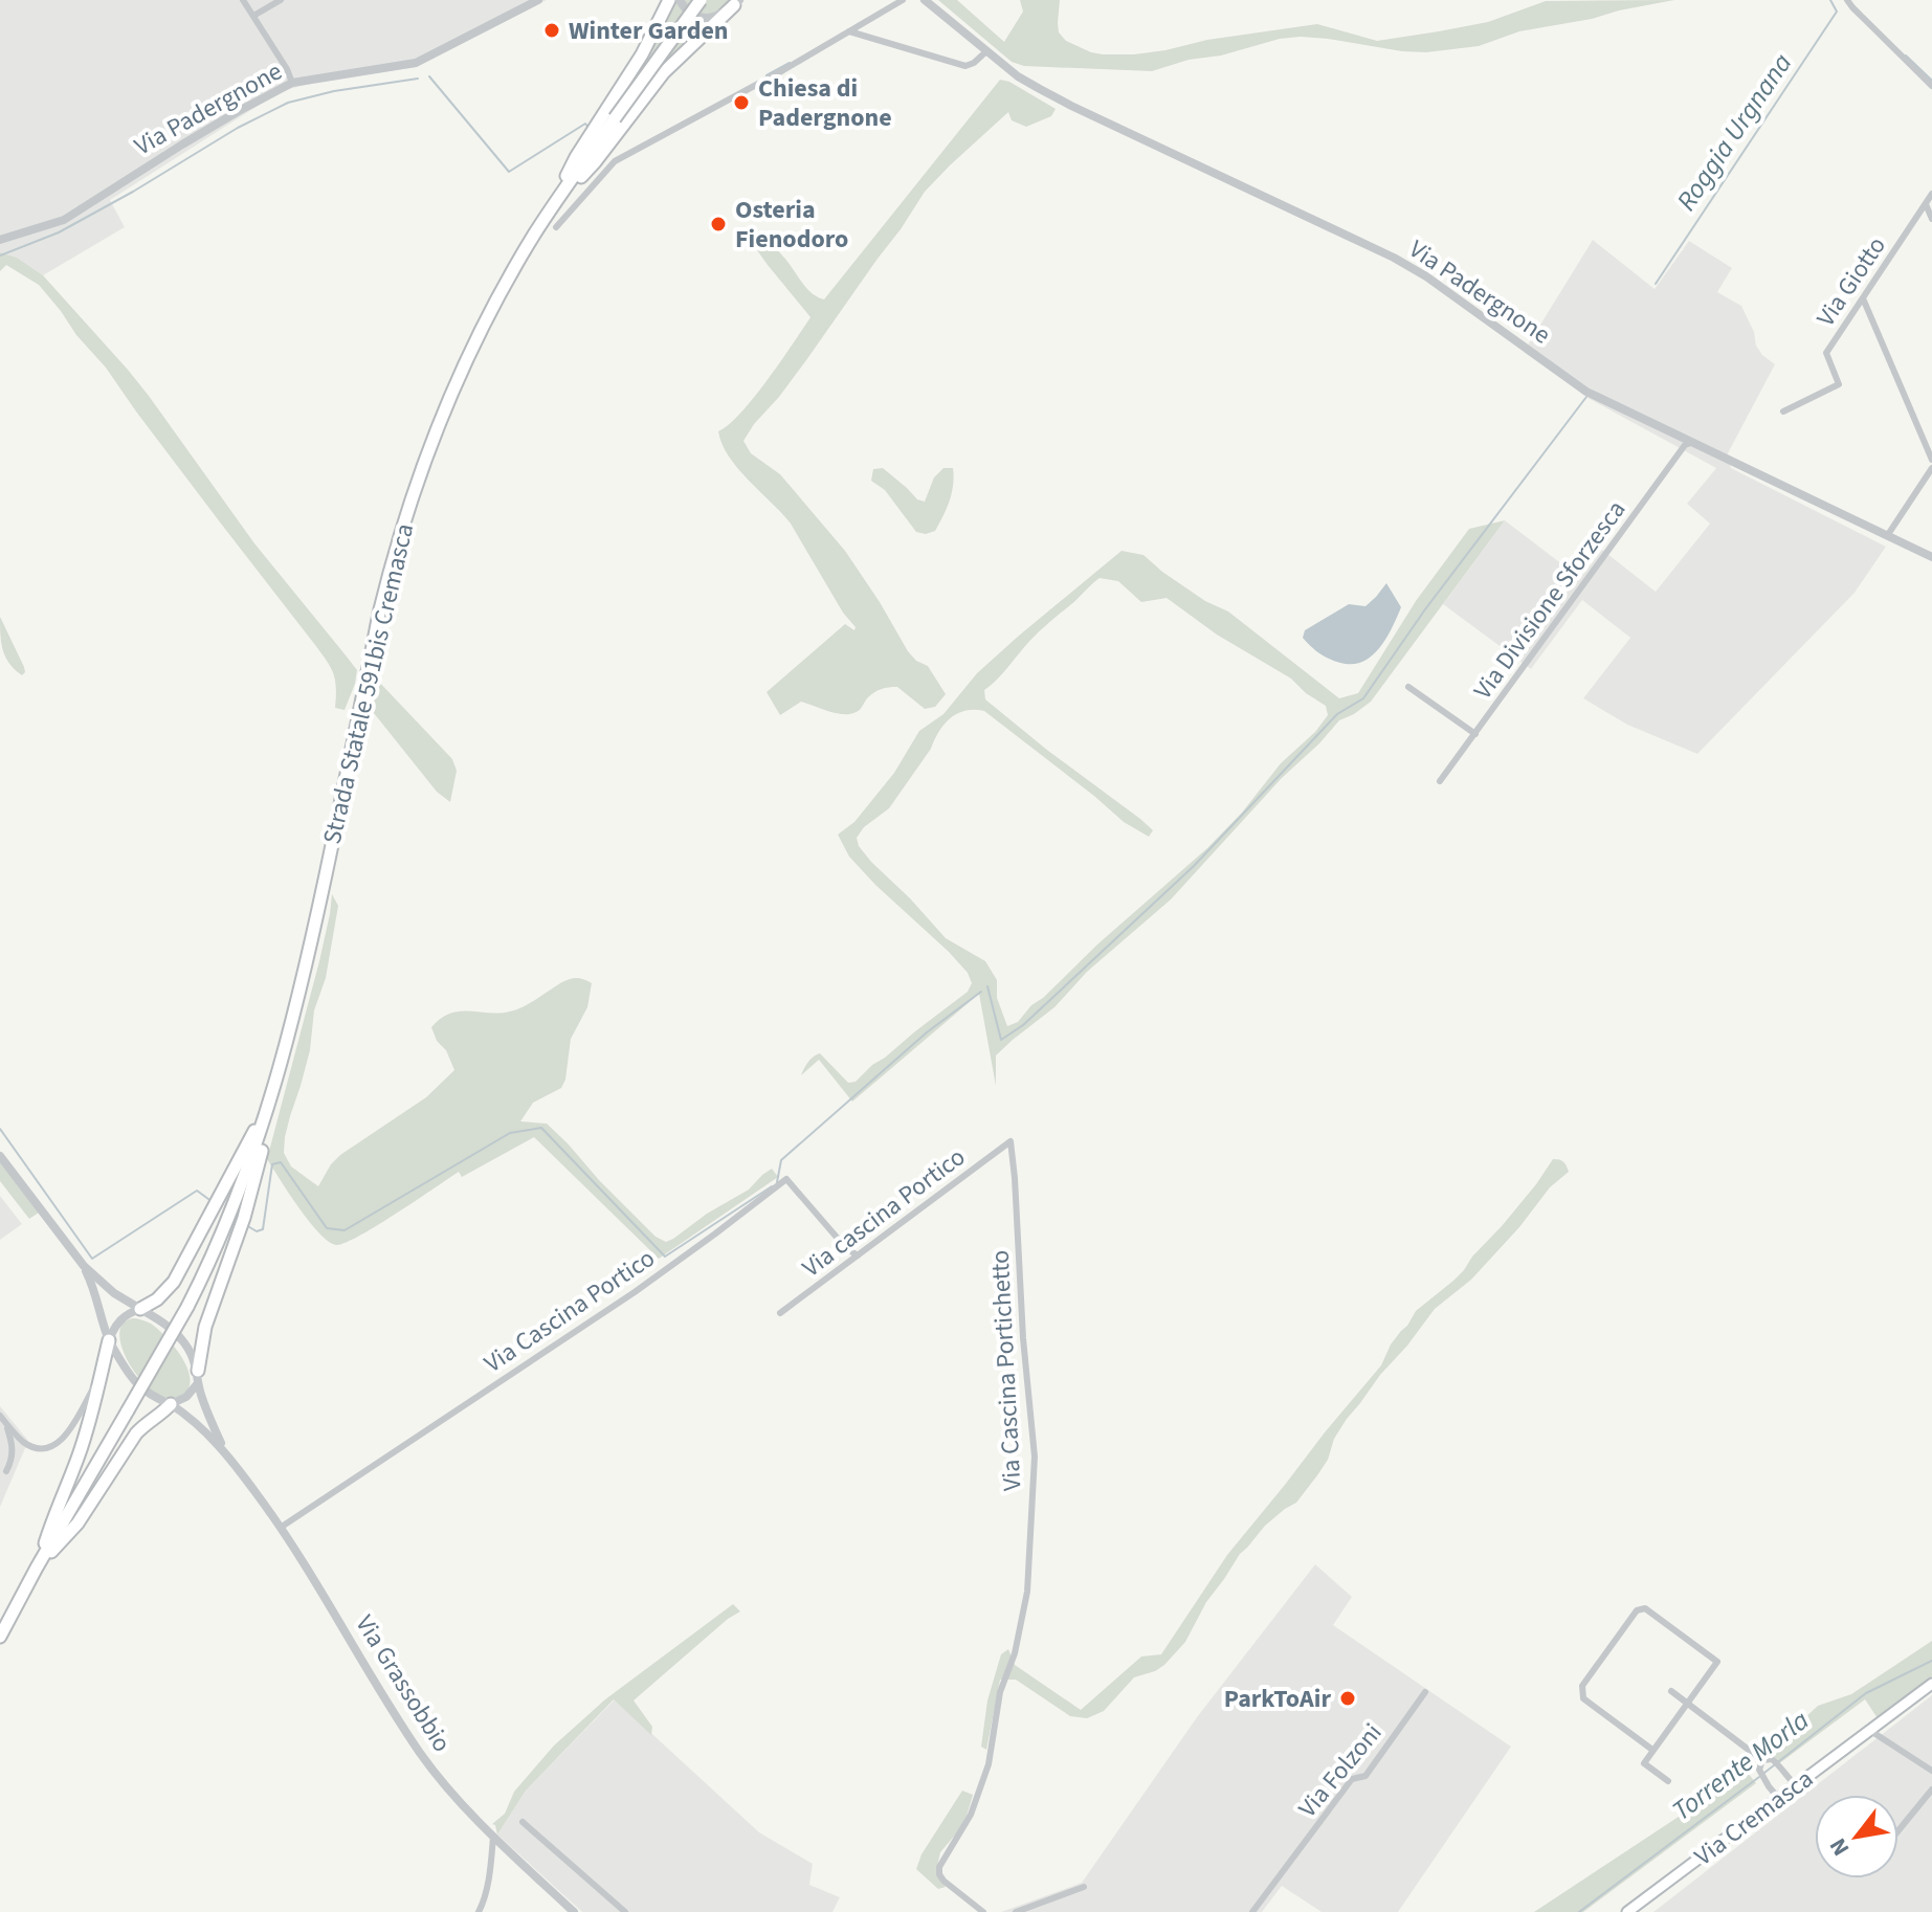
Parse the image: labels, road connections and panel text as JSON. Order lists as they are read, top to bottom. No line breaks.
{"streets":{"highway":["Strada Statale 591bis Cremasca"],"main road":["Via Cremasca"],"street":["Via Padergnone","Via Giotto","Via Divisione Sforzesca","Via cascina Portico","Via Cascina Portico","Via Cascina Portichetto","Via Grassobbio","Via Folzoni"]},"crossings":[["Via Padergnone","Via Divisione Sforzesca"],["Via cascina Portico","Via Cascina Portico"],["Via cascina Portico","Via Cascina Portichetto"],["Via Cascina Portico","Via Grassobbio"]],"water":["Roggia Urgnana","Torrente Morla"],"places":["Winter Garden","Chiesa di Padergnone","Osteria Fienodoro","ParkToAir"],"north":"bottom left"}
